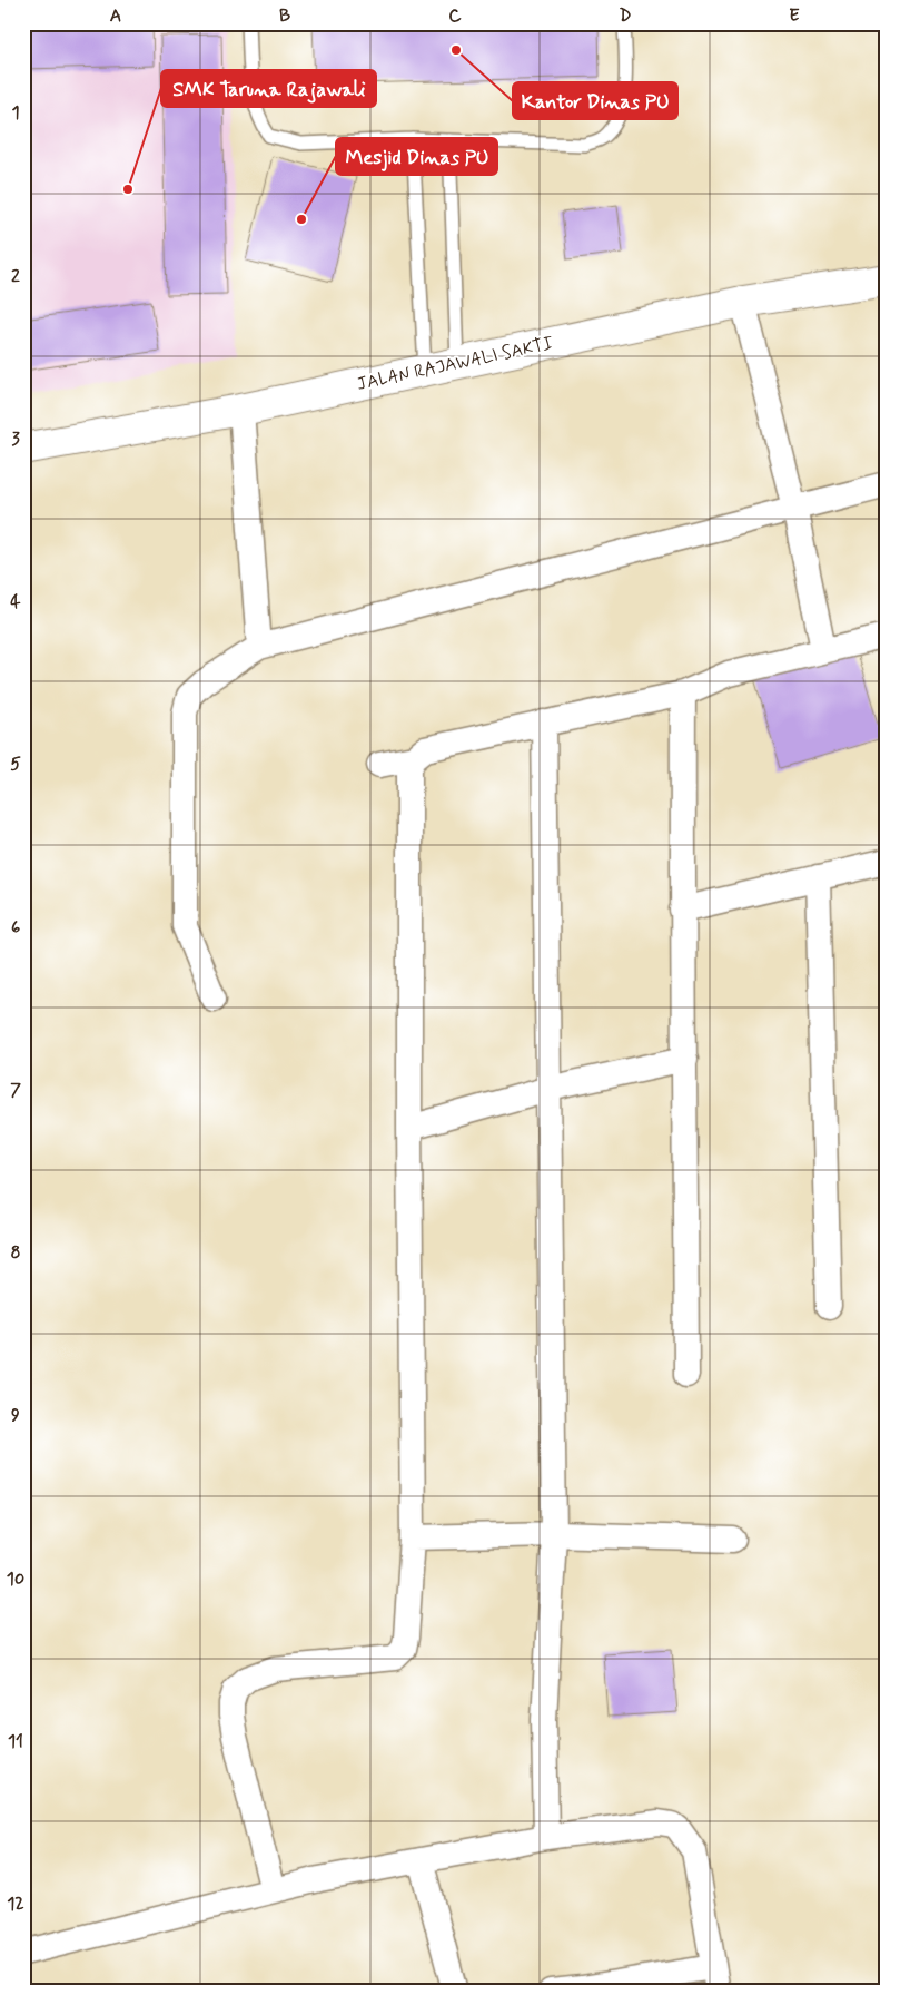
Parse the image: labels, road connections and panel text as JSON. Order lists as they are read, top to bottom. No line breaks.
{"streets":{"street":["JALAN RAJAWALI SAKTI"]},"places":["Kantor Dinas PU","SMK Taruna Rajawali","Mesjid Dinas PU"],"grid":{"columns":["A","B","C","D","E"],"rows":["1","2","3","4","5","6","7","8","9","10","11","12"]}}
